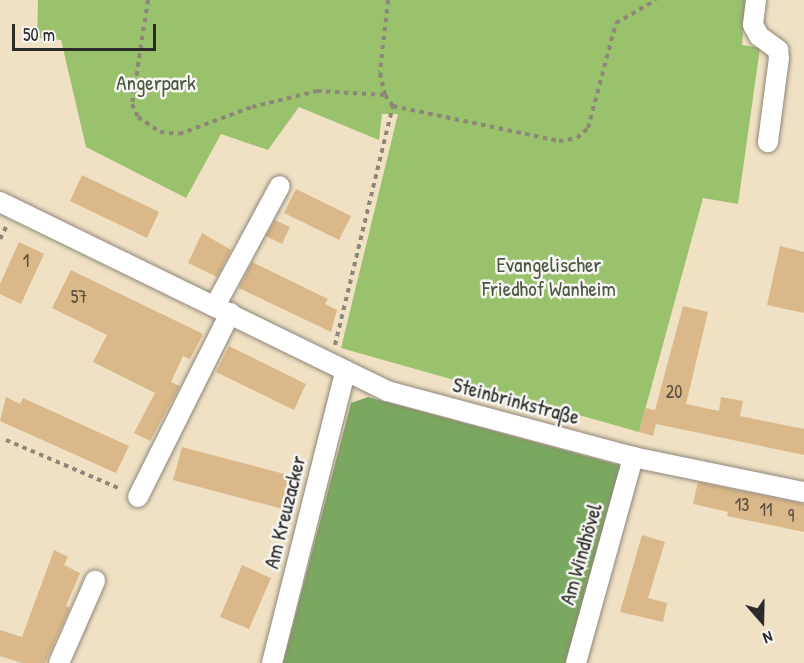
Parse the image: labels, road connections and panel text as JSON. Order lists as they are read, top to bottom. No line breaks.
{"streets":{"street":["Steinbrinkstraße","Am Kreuzacker","Am Windhövel"]},"crossings":[["Steinbrinkstraße","Am Kreuzacker"],["Steinbrinkstraße","Am Windhövel"]],"parks":["Angerpark","Evangelischer Friedhof Wanheim"],"house_numbers":["1","57","20","13","11","9"],"scale_bar":"50 m","north":"bottom"}
